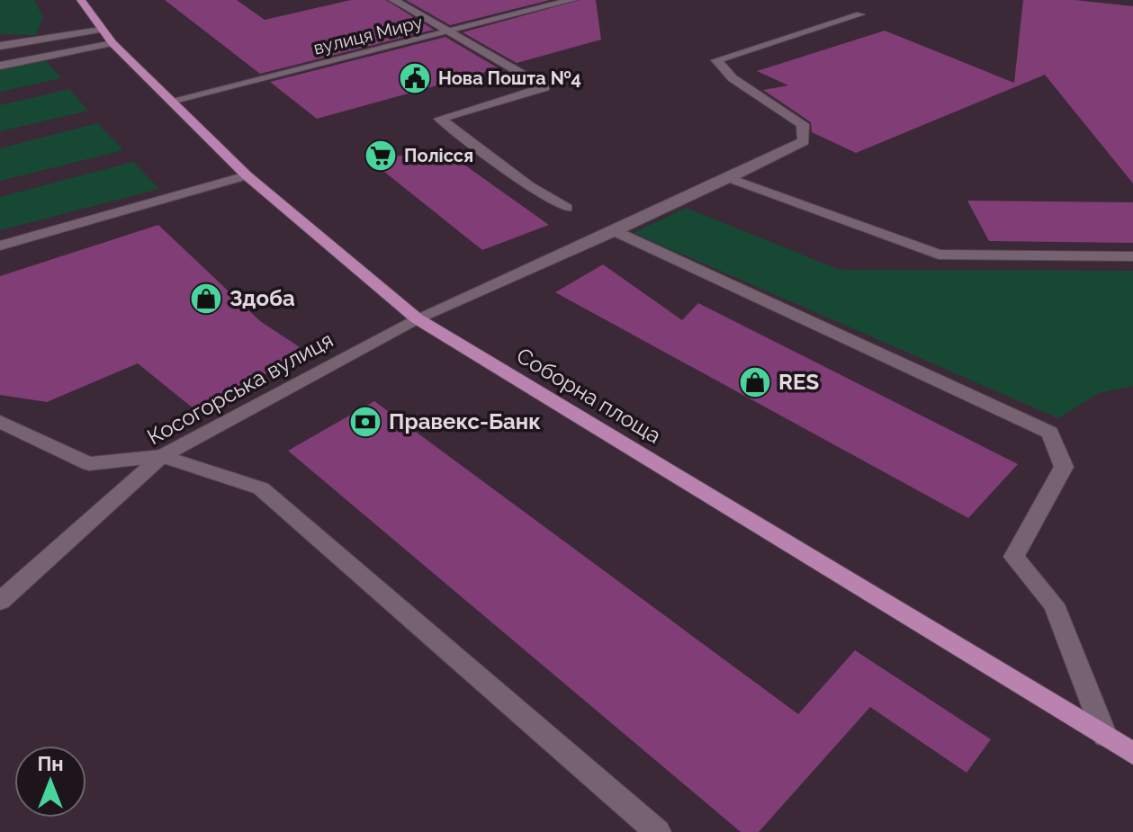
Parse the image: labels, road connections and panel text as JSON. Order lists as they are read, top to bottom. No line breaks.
{"streets":{"main road":["Соборна площа"],"street":["вулиця Миру","Косогорська вулиця"]},"crossings":[["вулиця Миру","Соборна площа"],["Косогорська вулиця","Соборна площа"]],"places":{"public building":["Нова Пошта №4"],"supermarket":["Полісся"],"shop":["Здоба","RES"],"bank":["Правекс-Банк"]},"north":"top"}
